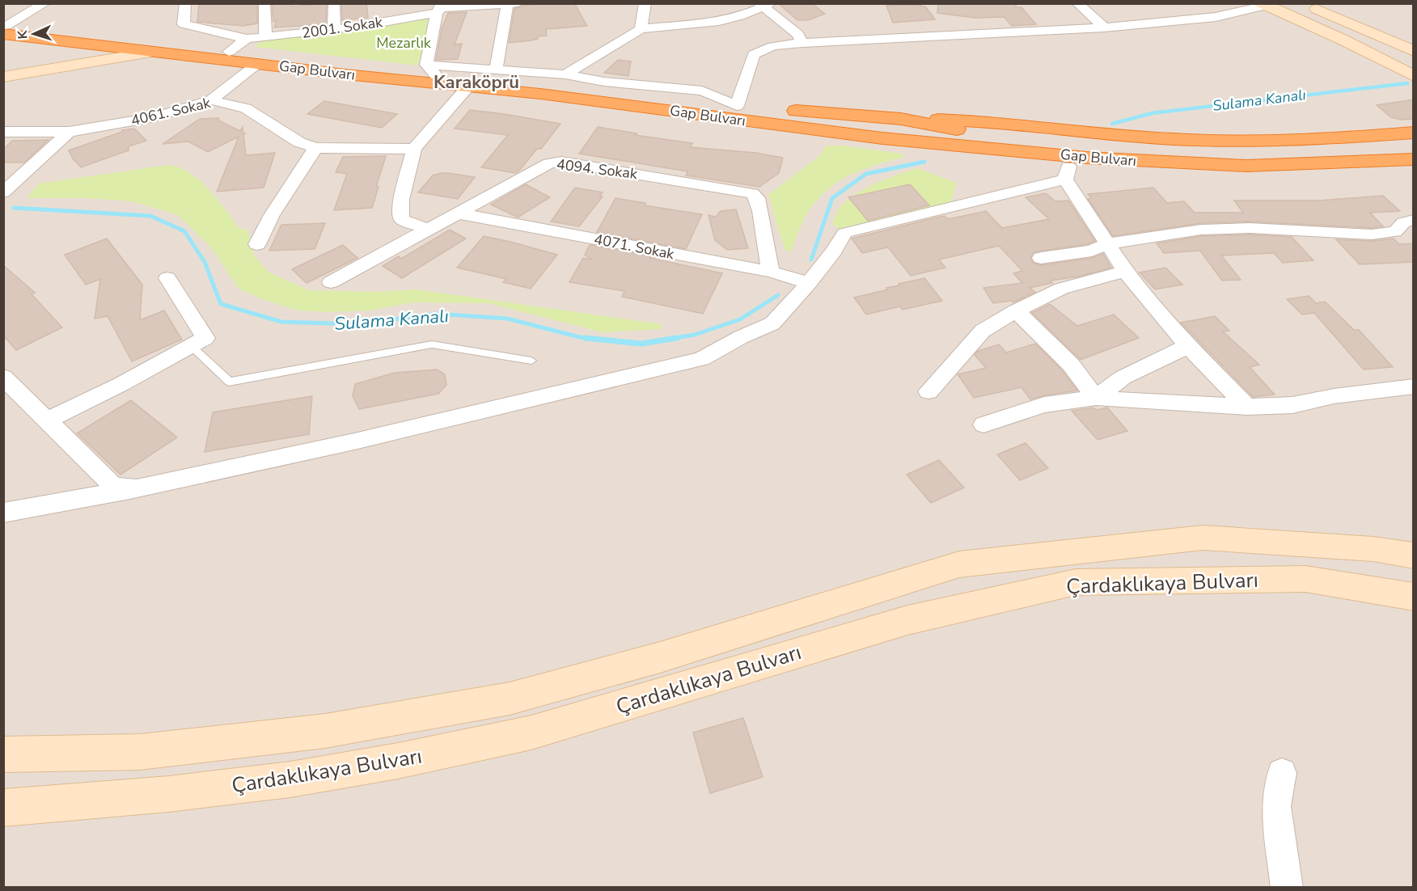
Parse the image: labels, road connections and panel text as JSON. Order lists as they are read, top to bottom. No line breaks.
{"streets":{"highway":["Gap Bulvarı"],"main road":["Çardaklıkaya Bulvarı"],"street":["2001. Sokak","4061. Sokak","4094. Sokak","4071. Sokak"]},"crossings":[["4094. Sokak","4071. Sokak"]],"districts":["Karaköprü"],"water":["Sulama Kanalı"],"parks":["Mezarlık"],"north":"left"}
